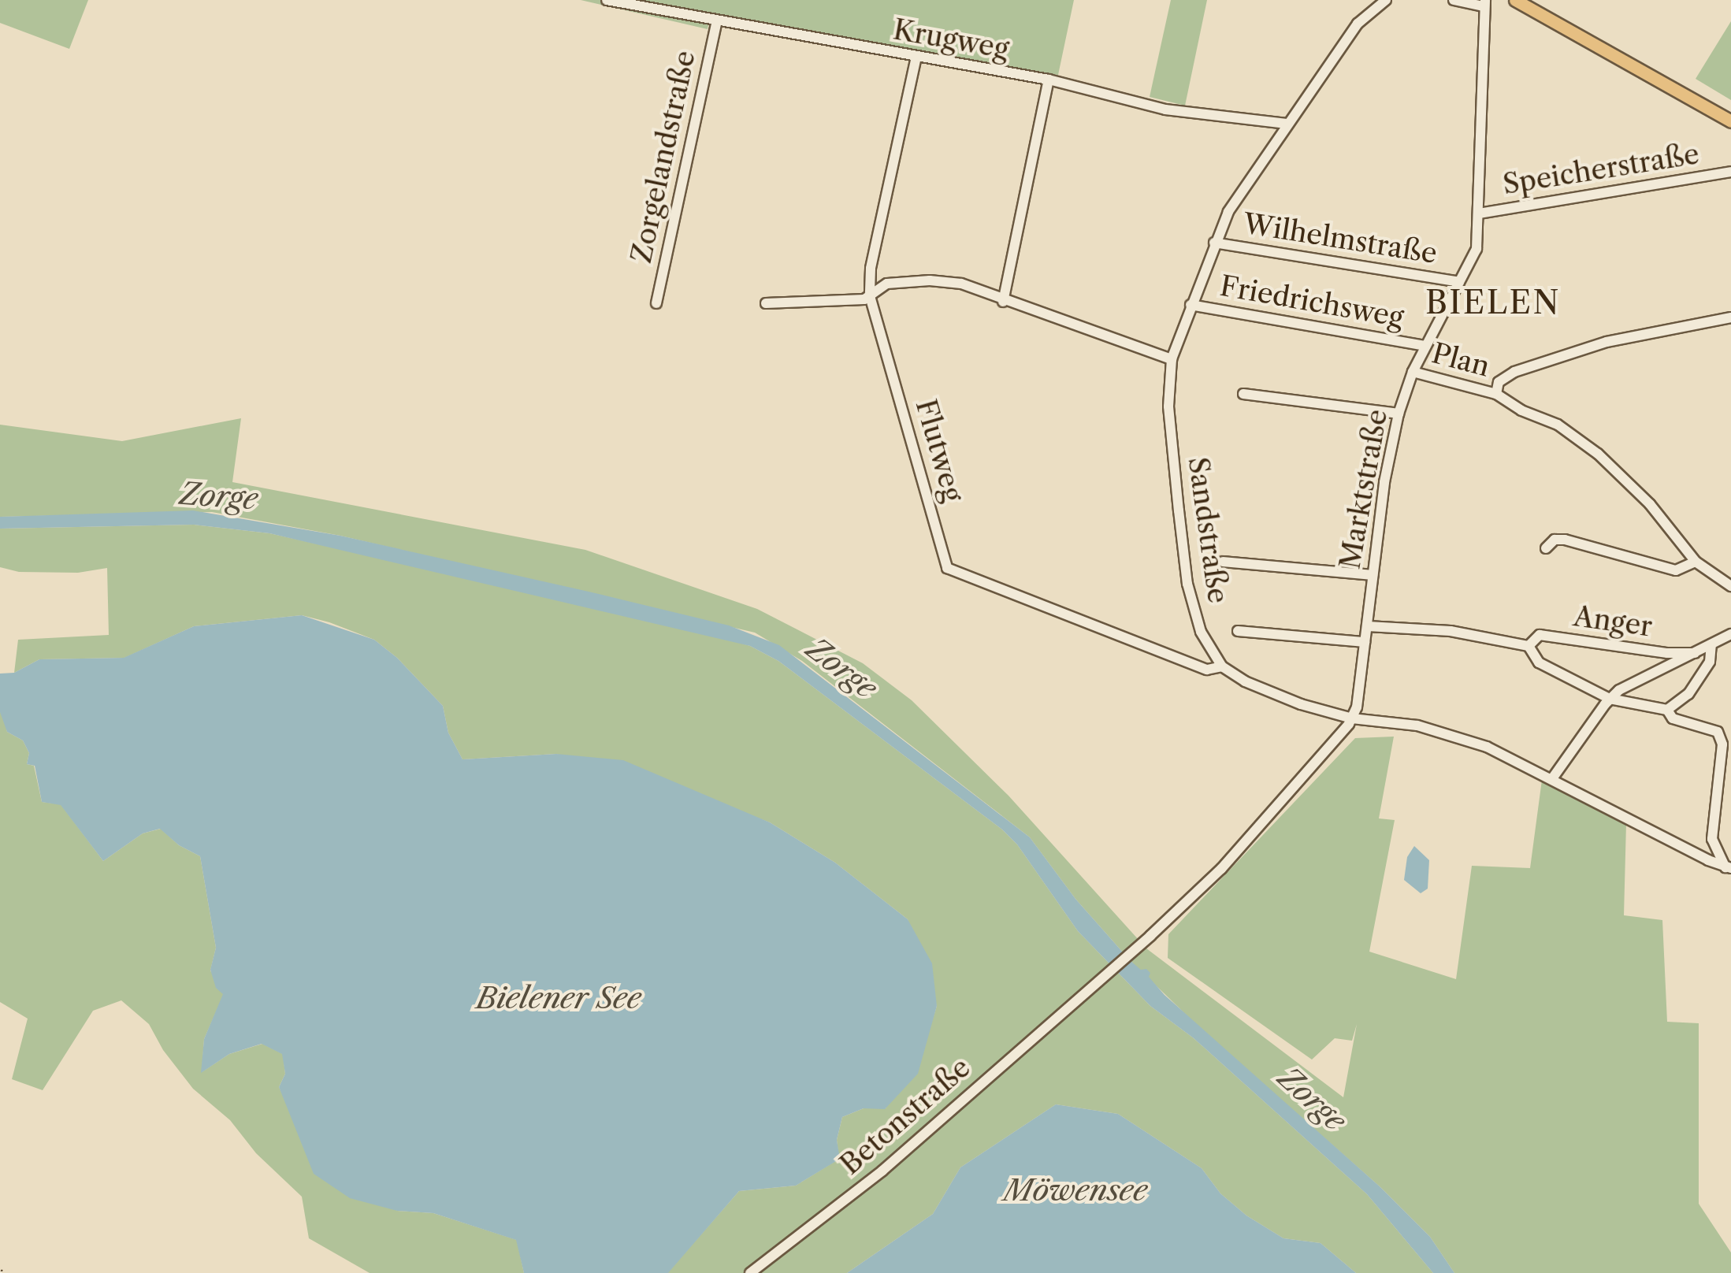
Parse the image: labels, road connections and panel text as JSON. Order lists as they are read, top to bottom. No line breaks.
{"streets":{"street":["Krugweg","Zorgelandstraße","Speicherstraße","Wilhelmstraße","Friedrichsweg","Plan","Flutweg","Marktstraße","Sandstraße","Anger","Betonstraße"]},"crossings":[["Krugweg","Zorgelandstraße"],["Krugweg","Flutweg"],["Krugweg","Sandstraße"],["Speicherstraße","Marktstraße"],["Wilhelmstraße","Marktstraße"],["Wilhelmstraße","Sandstraße"],["Friedrichsweg","Marktstraße"],["Friedrichsweg","Sandstraße"],["Plan","Marktstraße"],["Flutweg","Sandstraße"],["Marktstraße","Sandstraße"],["Marktstraße","Anger"],["Marktstraße","Betonstraße"],["Sandstraße","Betonstraße"]],"districts":["BIELEN"],"water":["Zorge","Bielener See","Möwensee"]}
